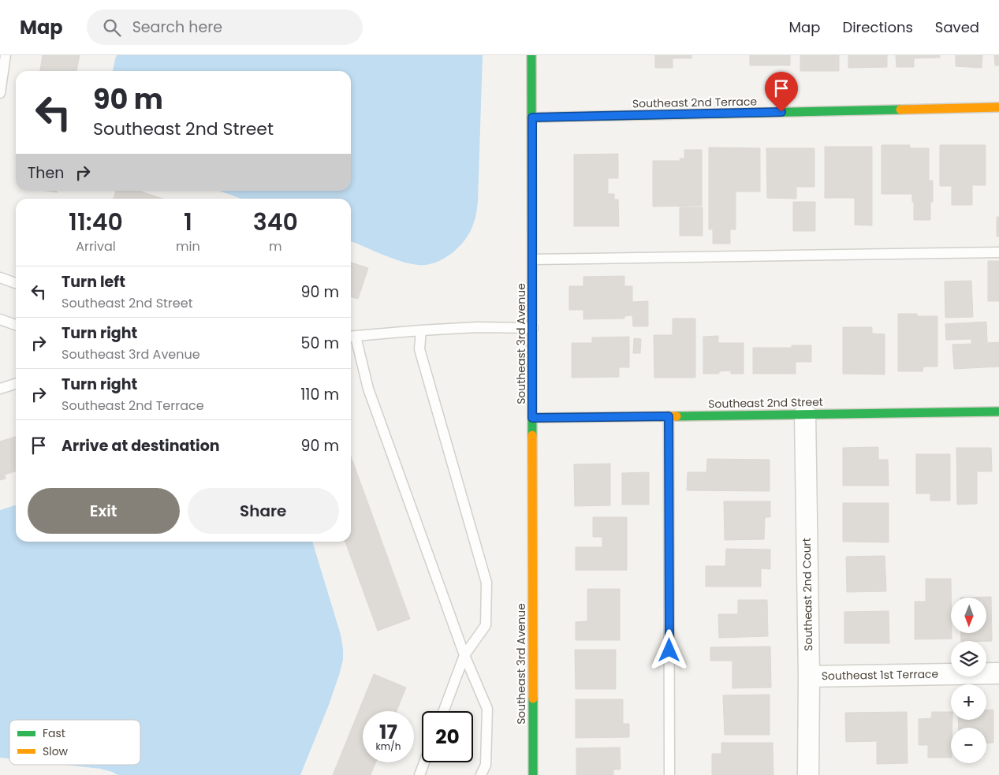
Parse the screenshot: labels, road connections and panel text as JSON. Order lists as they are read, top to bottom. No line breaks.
{"streets":{"street":["Southeast 2nd Terrace","Southeast 3rd Avenue","Southeast 2nd Street","Southeast 2nd Court","Southeast 1st Terrace"]},"crossings":[["Southeast 2nd Terrace","Southeast 3rd Avenue"],["Southeast 3rd Avenue","Southeast 2nd Street"],["Southeast 2nd Street","Southeast 2nd Court"],["Southeast 2nd Court","Southeast 1st Terrace"]],"legend":["Fast","Slow"],"north":"bottom","page":{"header":"Map","search":"Search here","nav":["Map","Directions","Saved"],"turn":["90 m","Southeast 2nd Street"],"then":"Then","eta":["11:40","Arrival","1","min","340","m"],"list":[{"name":"Turn left","note":"Southeast 2nd Street","value":"90 m"},{"name":"Turn right","note":"Southeast 3rd Avenue","value":"50 m"},{"name":"Turn right","note":"Southeast 2nd Terrace","value":"110 m"},{"name":"Arrive at destination","value":"90 m"}],"buttons":["Exit","Share"],"map_buttons":["+","−"],"speed":"17 km/h","limit":"20"}}
